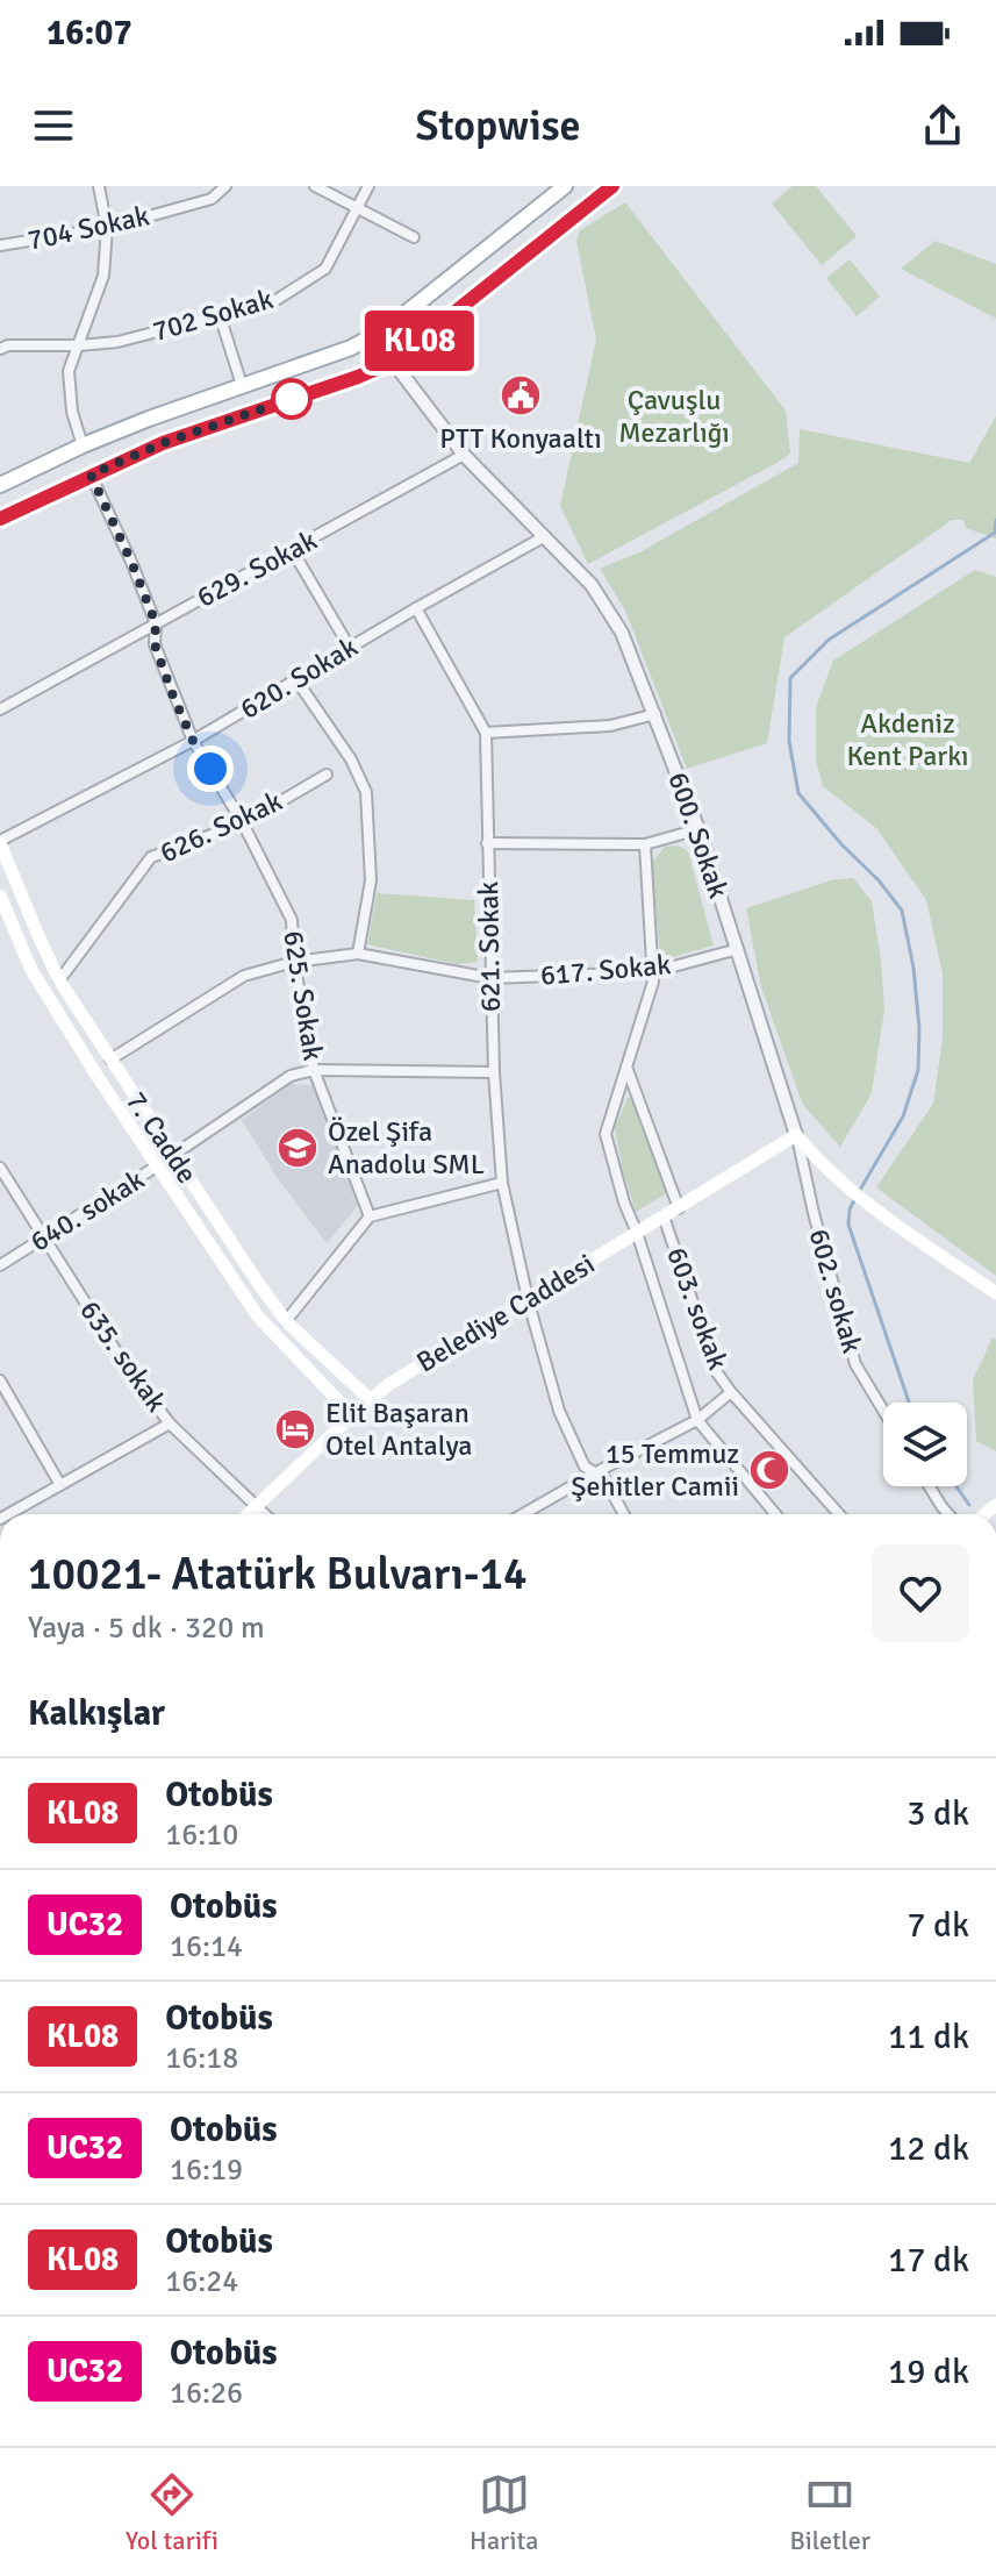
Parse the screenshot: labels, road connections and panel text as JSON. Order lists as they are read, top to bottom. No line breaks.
{"streets":{"main road":["600. Sokak","7. Cadde","Belediye Caddesi"],"street":["704 Sokak","702 Sokak","629. Sokak","620. Sokak","626. Sokak","621. Sokak","617. Sokak","625. Sokak","640. sokak","602. sokak","603. sokak","635. sokak"]},"crossings":[["629. Sokak","600. Sokak"],["629. Sokak","625. Sokak"],["620. Sokak","600. Sokak"],["620. Sokak","621. Sokak"],["620. Sokak","625. Sokak"],["620. Sokak","7. Cadde"],["626. Sokak","625. Sokak"],["626. Sokak","7. Cadde"],["600. Sokak","617. Sokak"],["600. Sokak","602. sokak"],["600. Sokak","Belediye Caddesi"],["621. Sokak","617. Sokak"],["621. Sokak","Belediye Caddesi"],["617. Sokak","625. Sokak"],["617. Sokak","7. Cadde"],["625. Sokak","640. sokak"],["7. Cadde","640. sokak"],["7. Cadde","Belediye Caddesi"],["640. sokak","635. sokak"],["602. sokak","Belediye Caddesi"],["603. sokak","Belediye Caddesi"],["Belediye Caddesi","635. sokak"]],"parks":["Çavuşlu Mezarlığı","Akdeniz Kent Parkı"],"places":{"public building":["PTT Konyaaltı"],"school or university":["Özel Şifa Anadolu SML"],"hotel":["Elit Başaran Otel Antalya"],"mosque":["15 Temmuz Şehitler Camii"]},"lines":["bus line KL08"],"page":{"status":"16:07","header":"Stopwise","on_map":"KL08","heading":[["10021- Atatürk Bulvarı-14","Yaya · 5 dk · 320 m"],"Kalkışlar"],"list":[{"mark":"KL08","name":"Otobüs","note":"16:10","value":"3 dk"},{"mark":"UC32","name":"Otobüs","note":"16:14","value":"7 dk"},{"mark":"KL08","name":"Otobüs","note":"16:18","value":"11 dk"},{"mark":"UC32","name":"Otobüs","note":"16:19","value":"12 dk"},{"mark":"KL08","name":"Otobüs","note":"16:24","value":"17 dk"},{"mark":"UC32","name":"Otobüs","note":"16:26","value":"19 dk"}],"tabs":["Yol tarifi","Harita","Biletler"]}}
